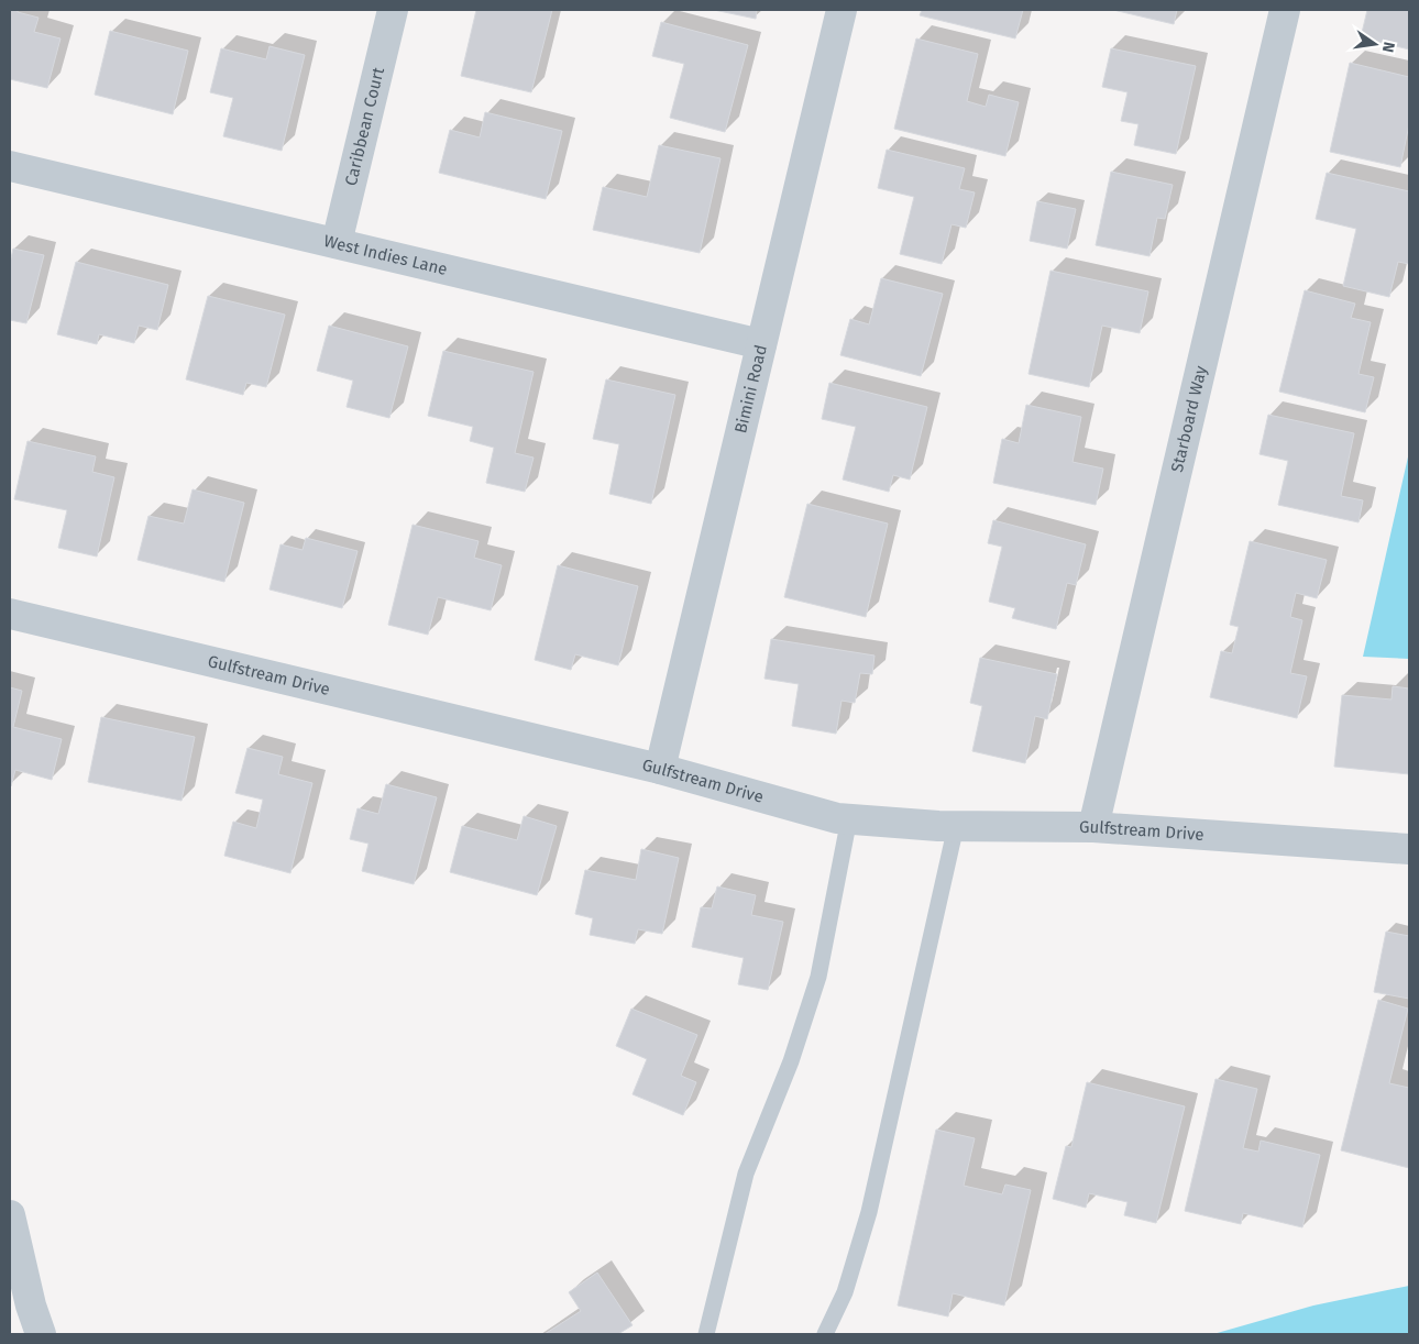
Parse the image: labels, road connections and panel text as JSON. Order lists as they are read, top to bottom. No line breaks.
{"streets":{"street":["Caribbean Court","West Indies Lane","Bimini Road","Starboard Way","Gulfstream Drive"]},"crossings":[["Caribbean Court","West Indies Lane"],["West Indies Lane","Bimini Road"],["Bimini Road","Gulfstream Drive"],["Starboard Way","Gulfstream Drive"]],"north":"right"}
